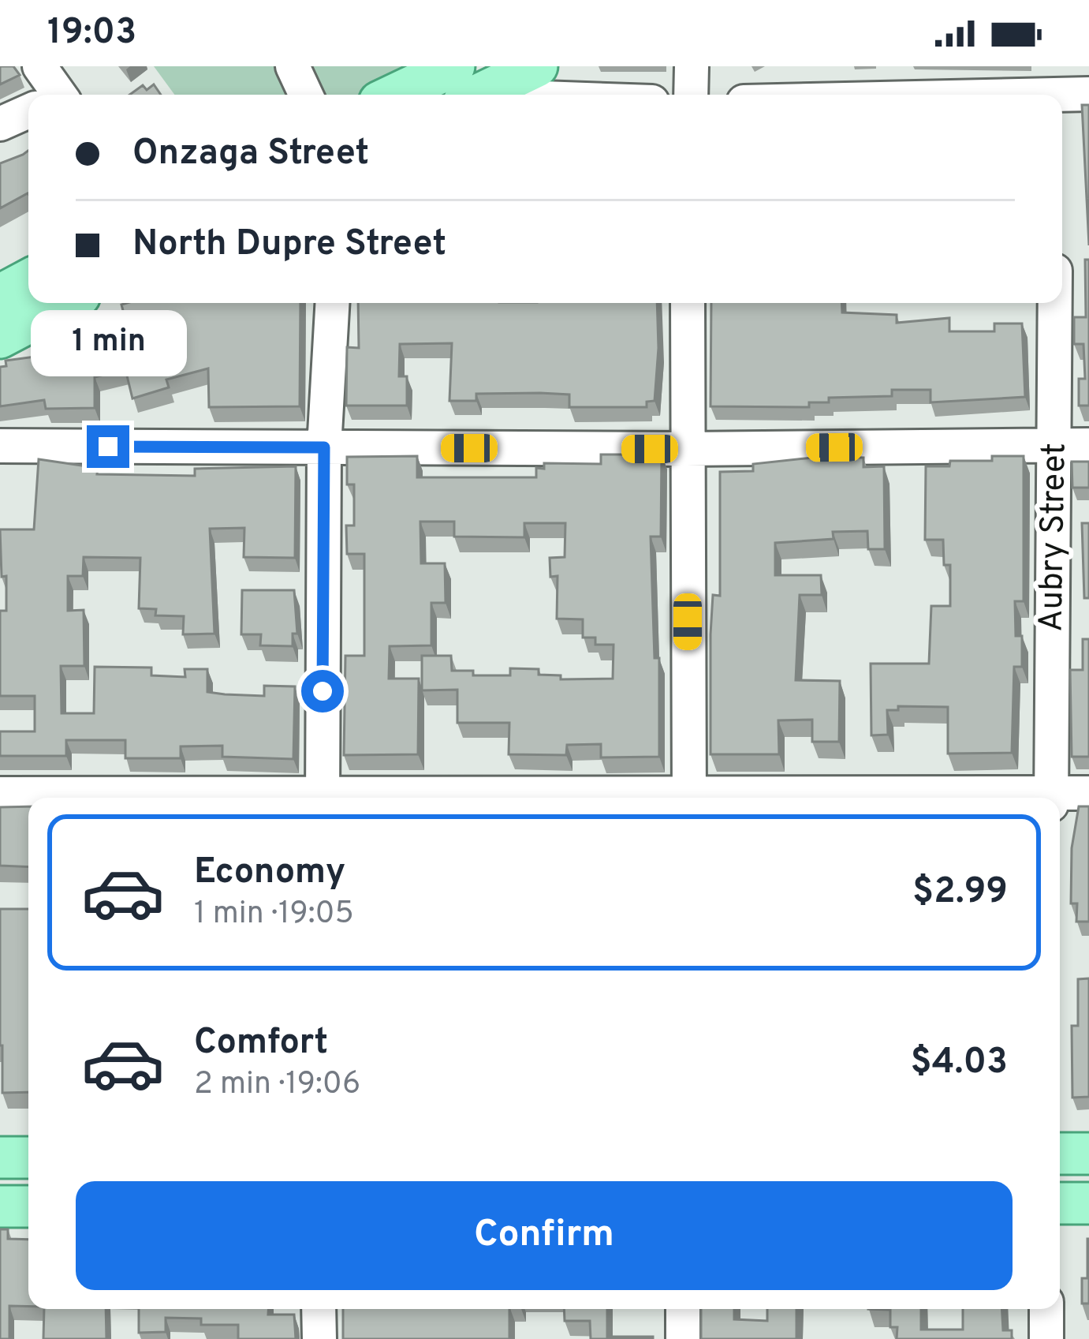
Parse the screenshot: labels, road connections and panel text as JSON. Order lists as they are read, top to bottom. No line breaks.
{"streets":{"street":["Aubry Street"]},"page":{"status":"19:03","banner":["Onzaga Street","North Dupre Street"],"bubble":"1 min","list":[{"name":"Economy","note":"1 min · 19:05","value":"$2.99"},{"name":"Comfort","note":"2 min · 19:06","value":"$4.03"}],"buttons":"Confirm"}}
